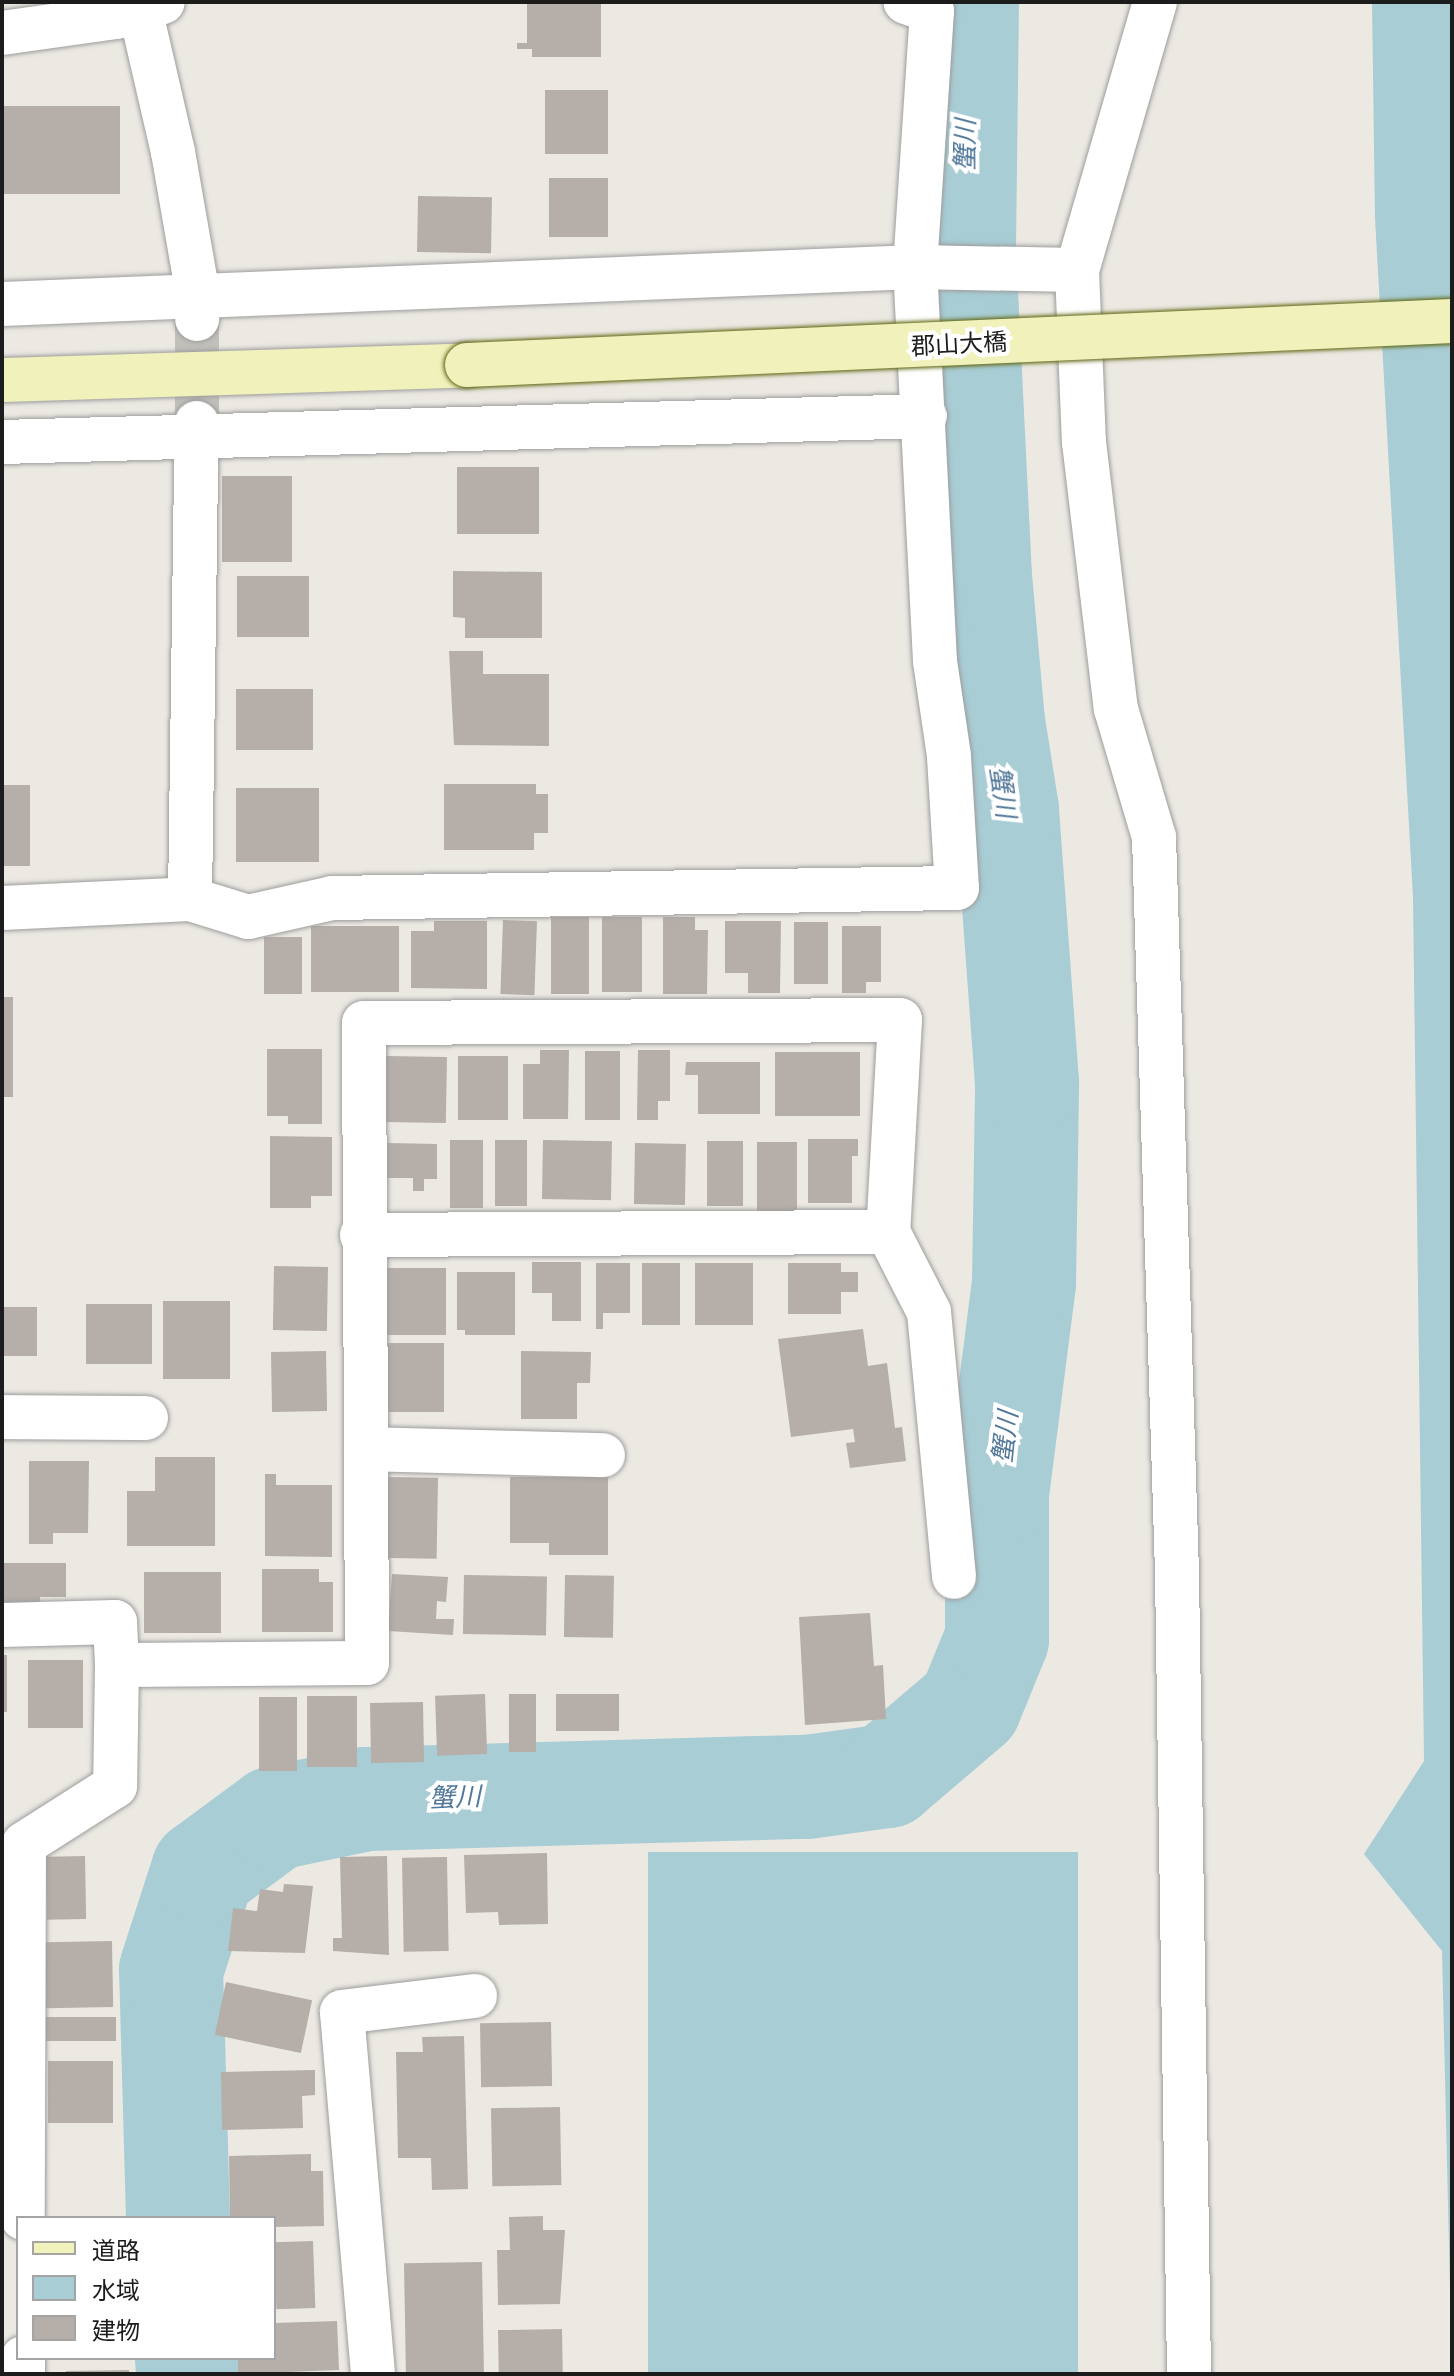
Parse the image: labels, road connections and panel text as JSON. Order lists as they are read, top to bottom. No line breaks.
{"streets":{"street":["郡山大橋"]},"water":["蟹川"],"legend":["道路","水域","建物"]}
